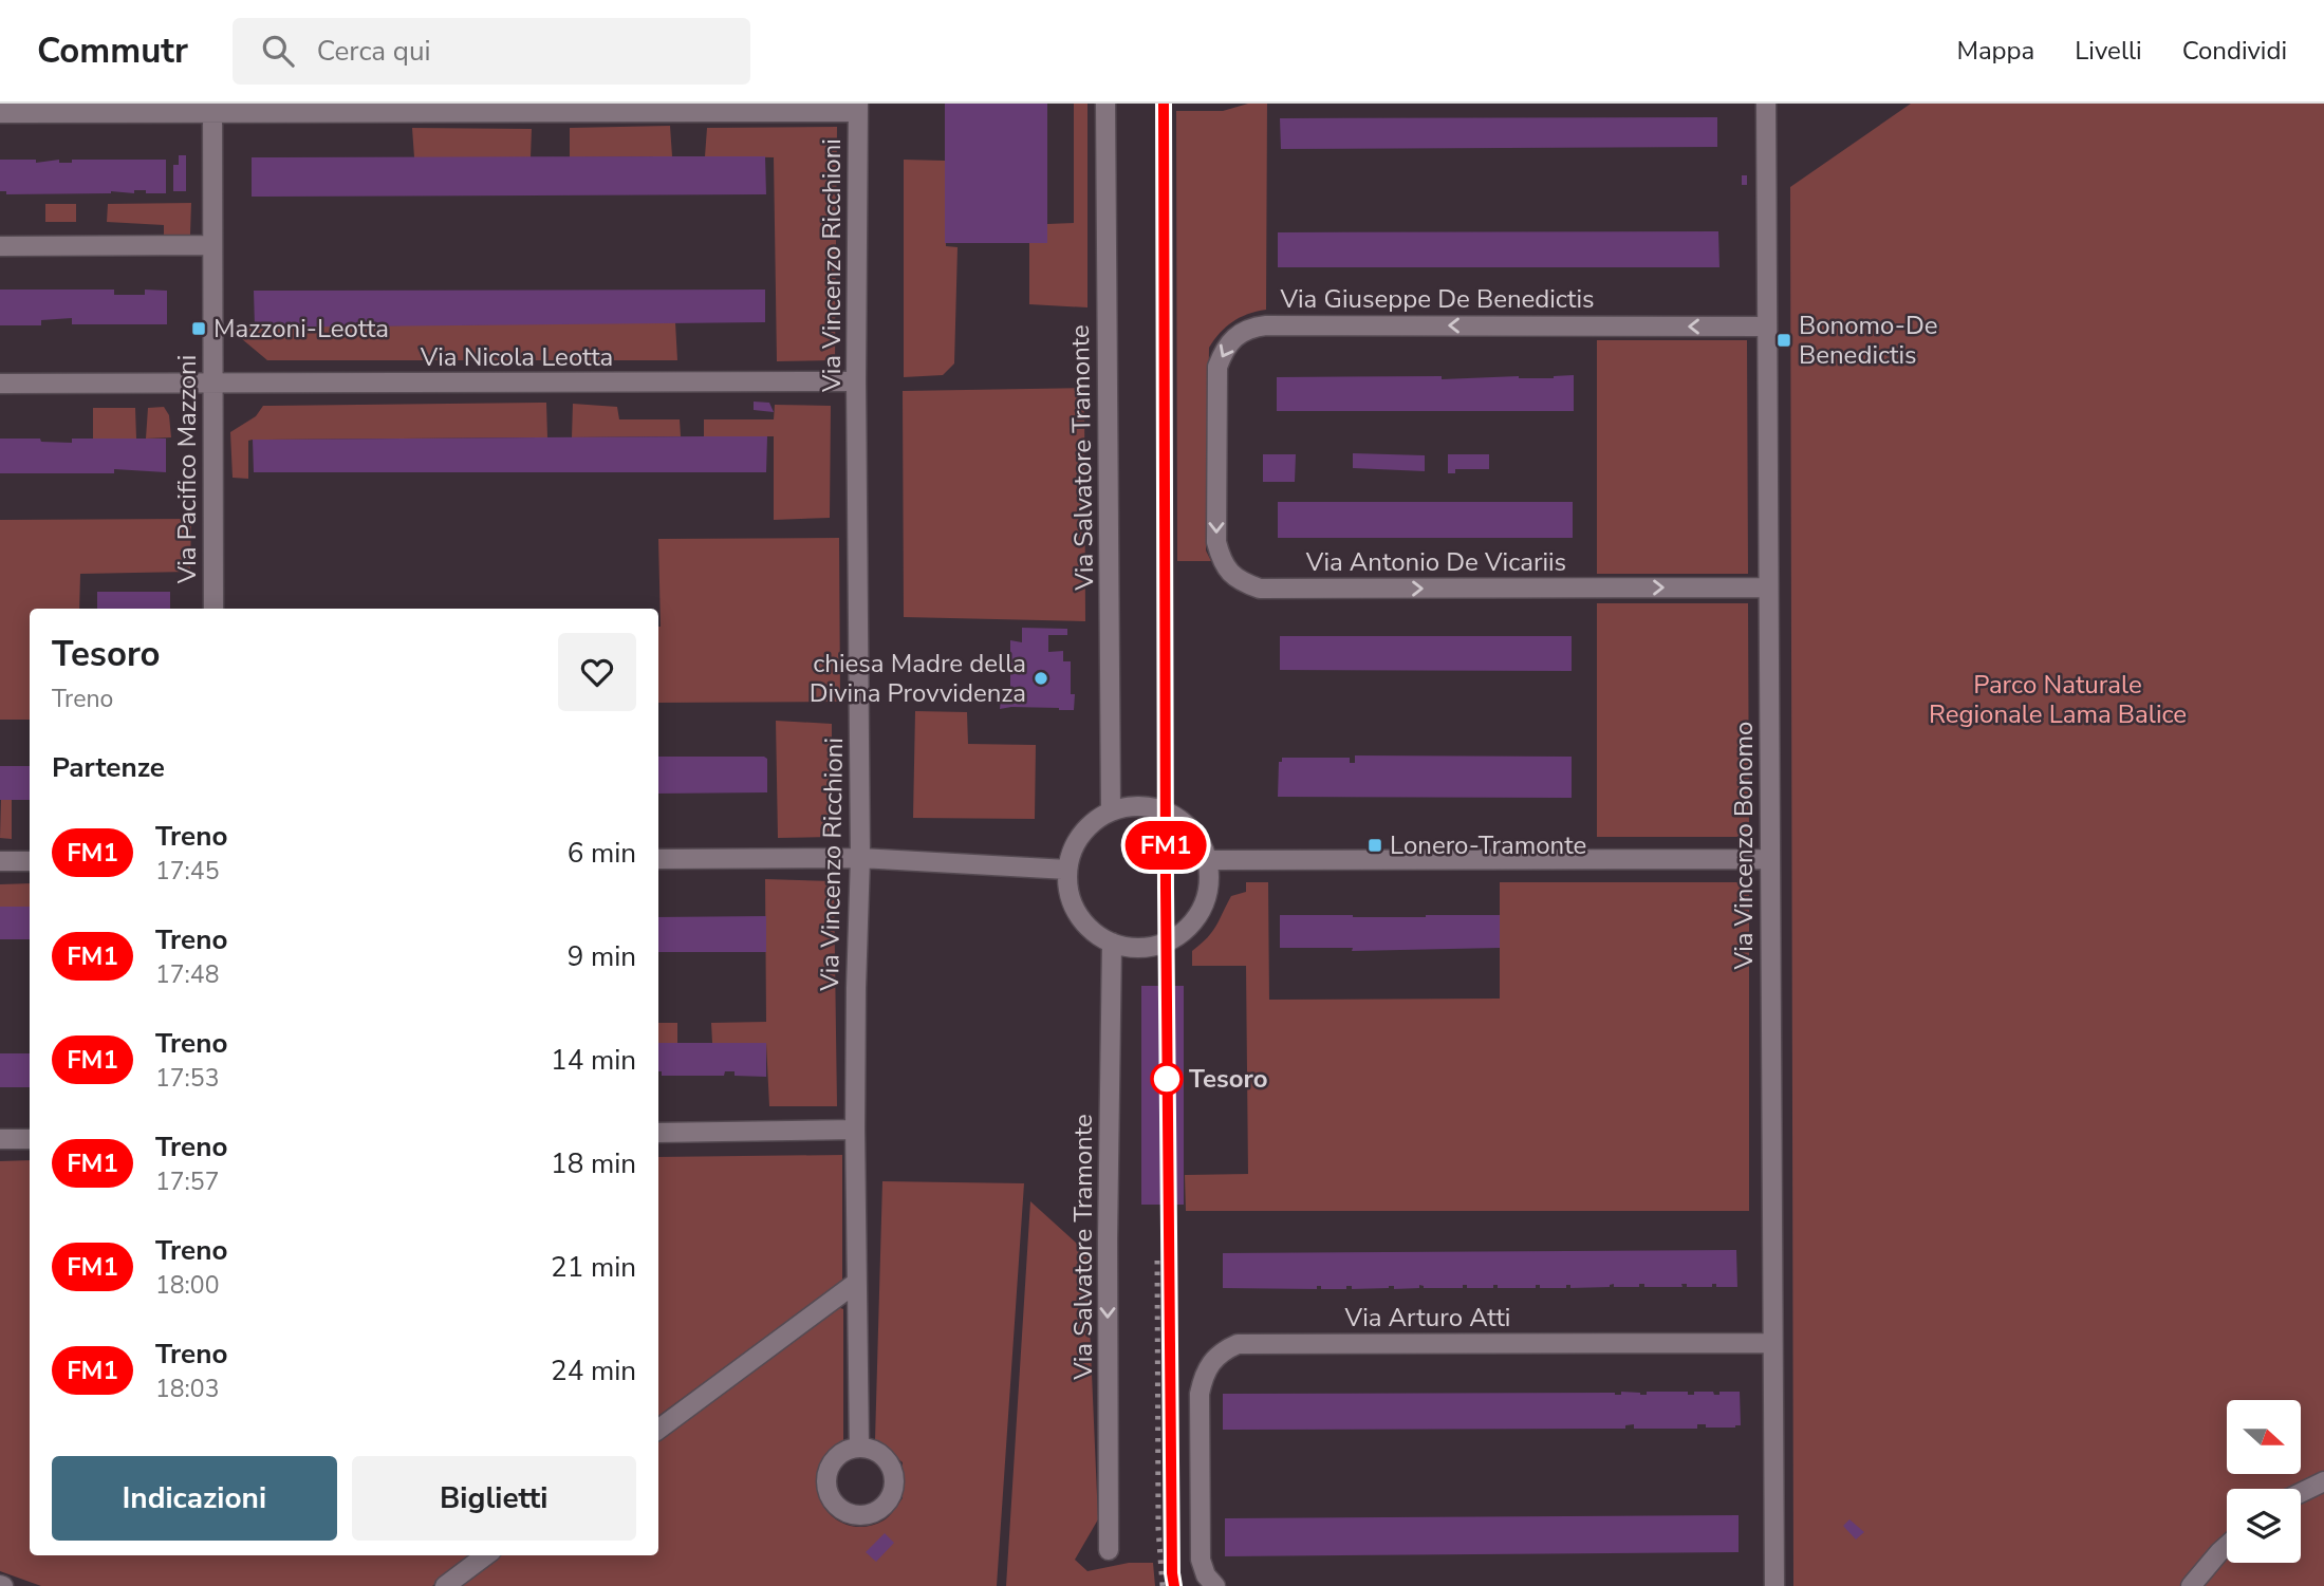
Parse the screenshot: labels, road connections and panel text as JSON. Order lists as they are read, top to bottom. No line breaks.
{"streets":{"street":["Via Vincenzo Ricchioni","Via Giuseppe De Benedictis","Via Nicola Leotta","Via Salvatore Tramonte","Via Pacifico Mazzoni","Via Antonio De Vicariis","Via Vincenzo Bonomo","Via Arturo Atti"]},"crossings":[["Via Vincenzo Ricchioni","Via Nicola Leotta"],["Via Giuseppe De Benedictis","Via Antonio De Vicariis"],["Via Giuseppe De Benedictis","Via Vincenzo Bonomo"],["Via Nicola Leotta","Via Pacifico Mazzoni"],["Via Antonio De Vicariis","Via Vincenzo Bonomo"],["Via Vincenzo Bonomo","Via Arturo Atti"]],"one_way":["Via Giuseppe De Benedictis","Via Salvatore Tramonte","Via Antonio De Vicariis"],"parks":["Parco Naturale Regionale Lama Balice"],"places":{"transit":["Mazzoni-Leotta","Bonomo-De Benedictis","Lonero-Tramonte"],"other":["chiesa Madre della Divina Provvidenza","Tesoro"]},"north":"right","page":{"header":"Commutr","search":"Cerca qui","nav":["Mappa","Livelli","Condividi"],"on_map":"FM1","heading":[["Tesoro","Treno"],"Partenze"],"list":[{"mark":"FM1","name":"Treno","note":"17:45","value":"6 min"},{"mark":"FM1","name":"Treno","note":"17:48","value":"9 min"},{"mark":"FM1","name":"Treno","note":"17:53","value":"14 min"},{"mark":"FM1","name":"Treno","note":"17:57","value":"18 min"},{"mark":"FM1","name":"Treno","note":"18:00","value":"21 min"},{"mark":"FM1","name":"Treno","note":"18:03","value":"24 min"}],"buttons":["Indicazioni","Biglietti"]}}
